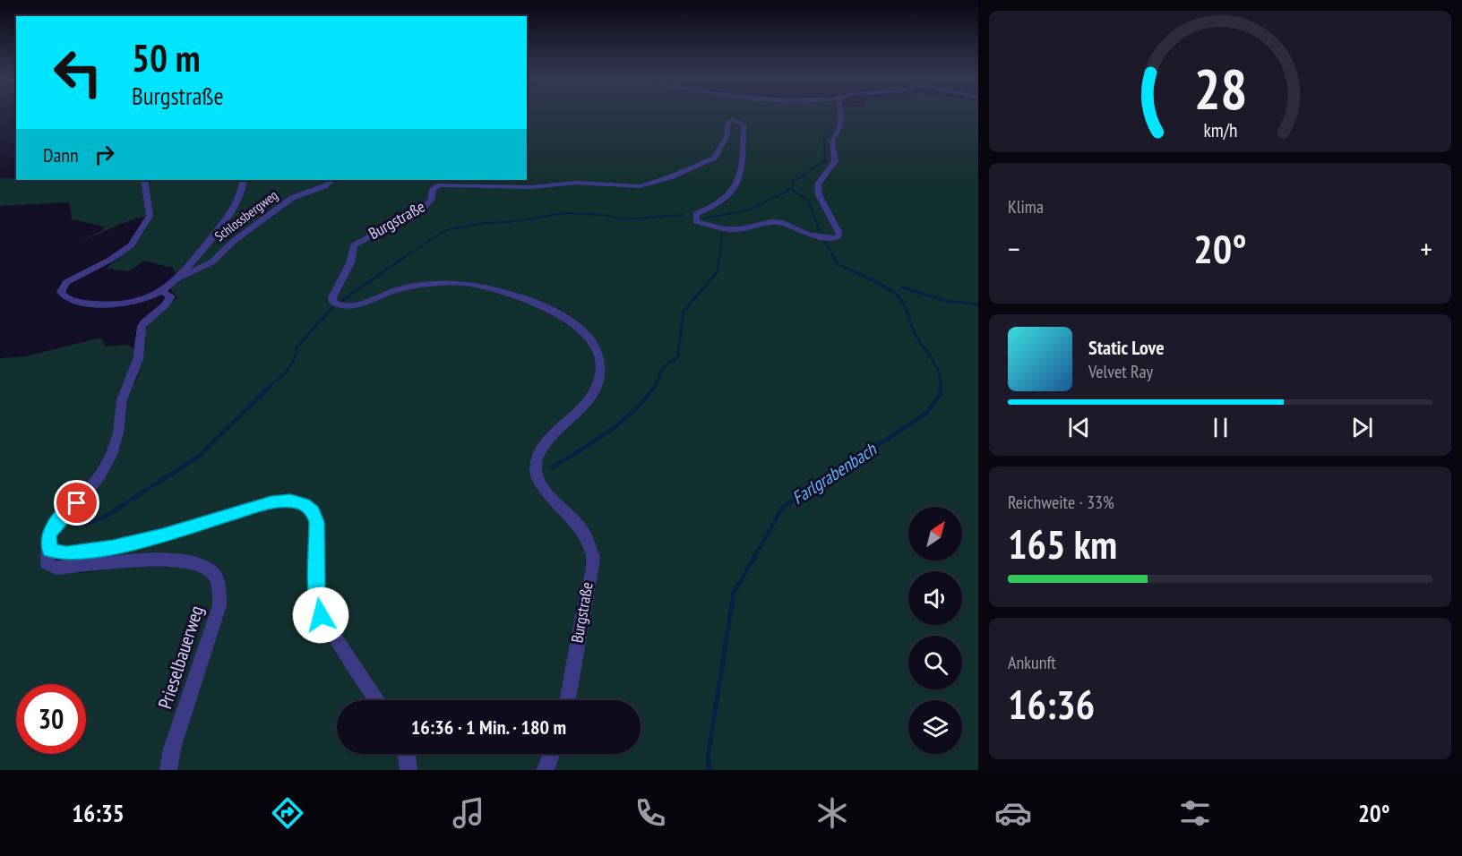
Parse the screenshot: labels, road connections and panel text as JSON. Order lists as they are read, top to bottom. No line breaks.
{"streets":{"street":["Schlossbergweg","Burgstraße","Prieselbauerweg"]},"water":["Farlgrabenbach"],"north":"top right","page":{"turn":["50 m","Burgstraße"],"then":"Dann","tile":["Klima",["Reichweite · 33%","165 km"],["Ankunft","16:36"]],"heat":["−","20°","+"],"song":["Static Love","Velvet Ray"],"limit":"30","trip":"16:36 · 1 Min. · 180 m","tabs":["16:35","20°"],"gauge":["28","km/h"]}}
